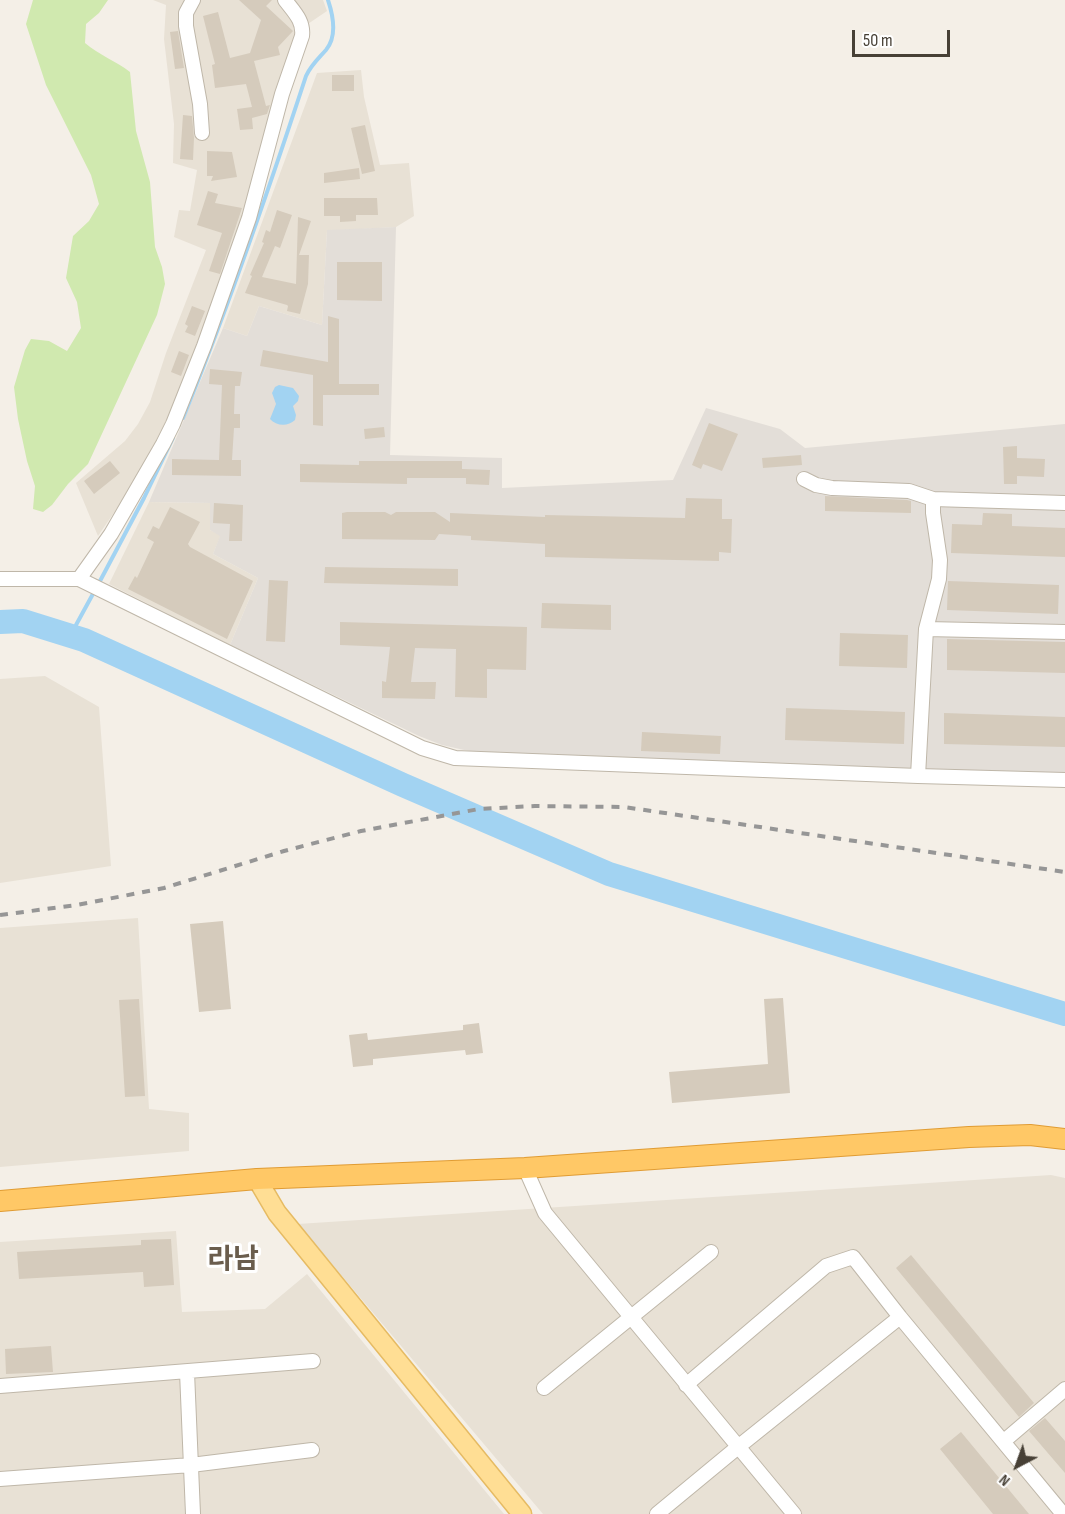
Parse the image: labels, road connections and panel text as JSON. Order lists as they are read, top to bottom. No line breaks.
{"districts":["라남"],"scale_bar":"50 m","north":"bottom left"}
